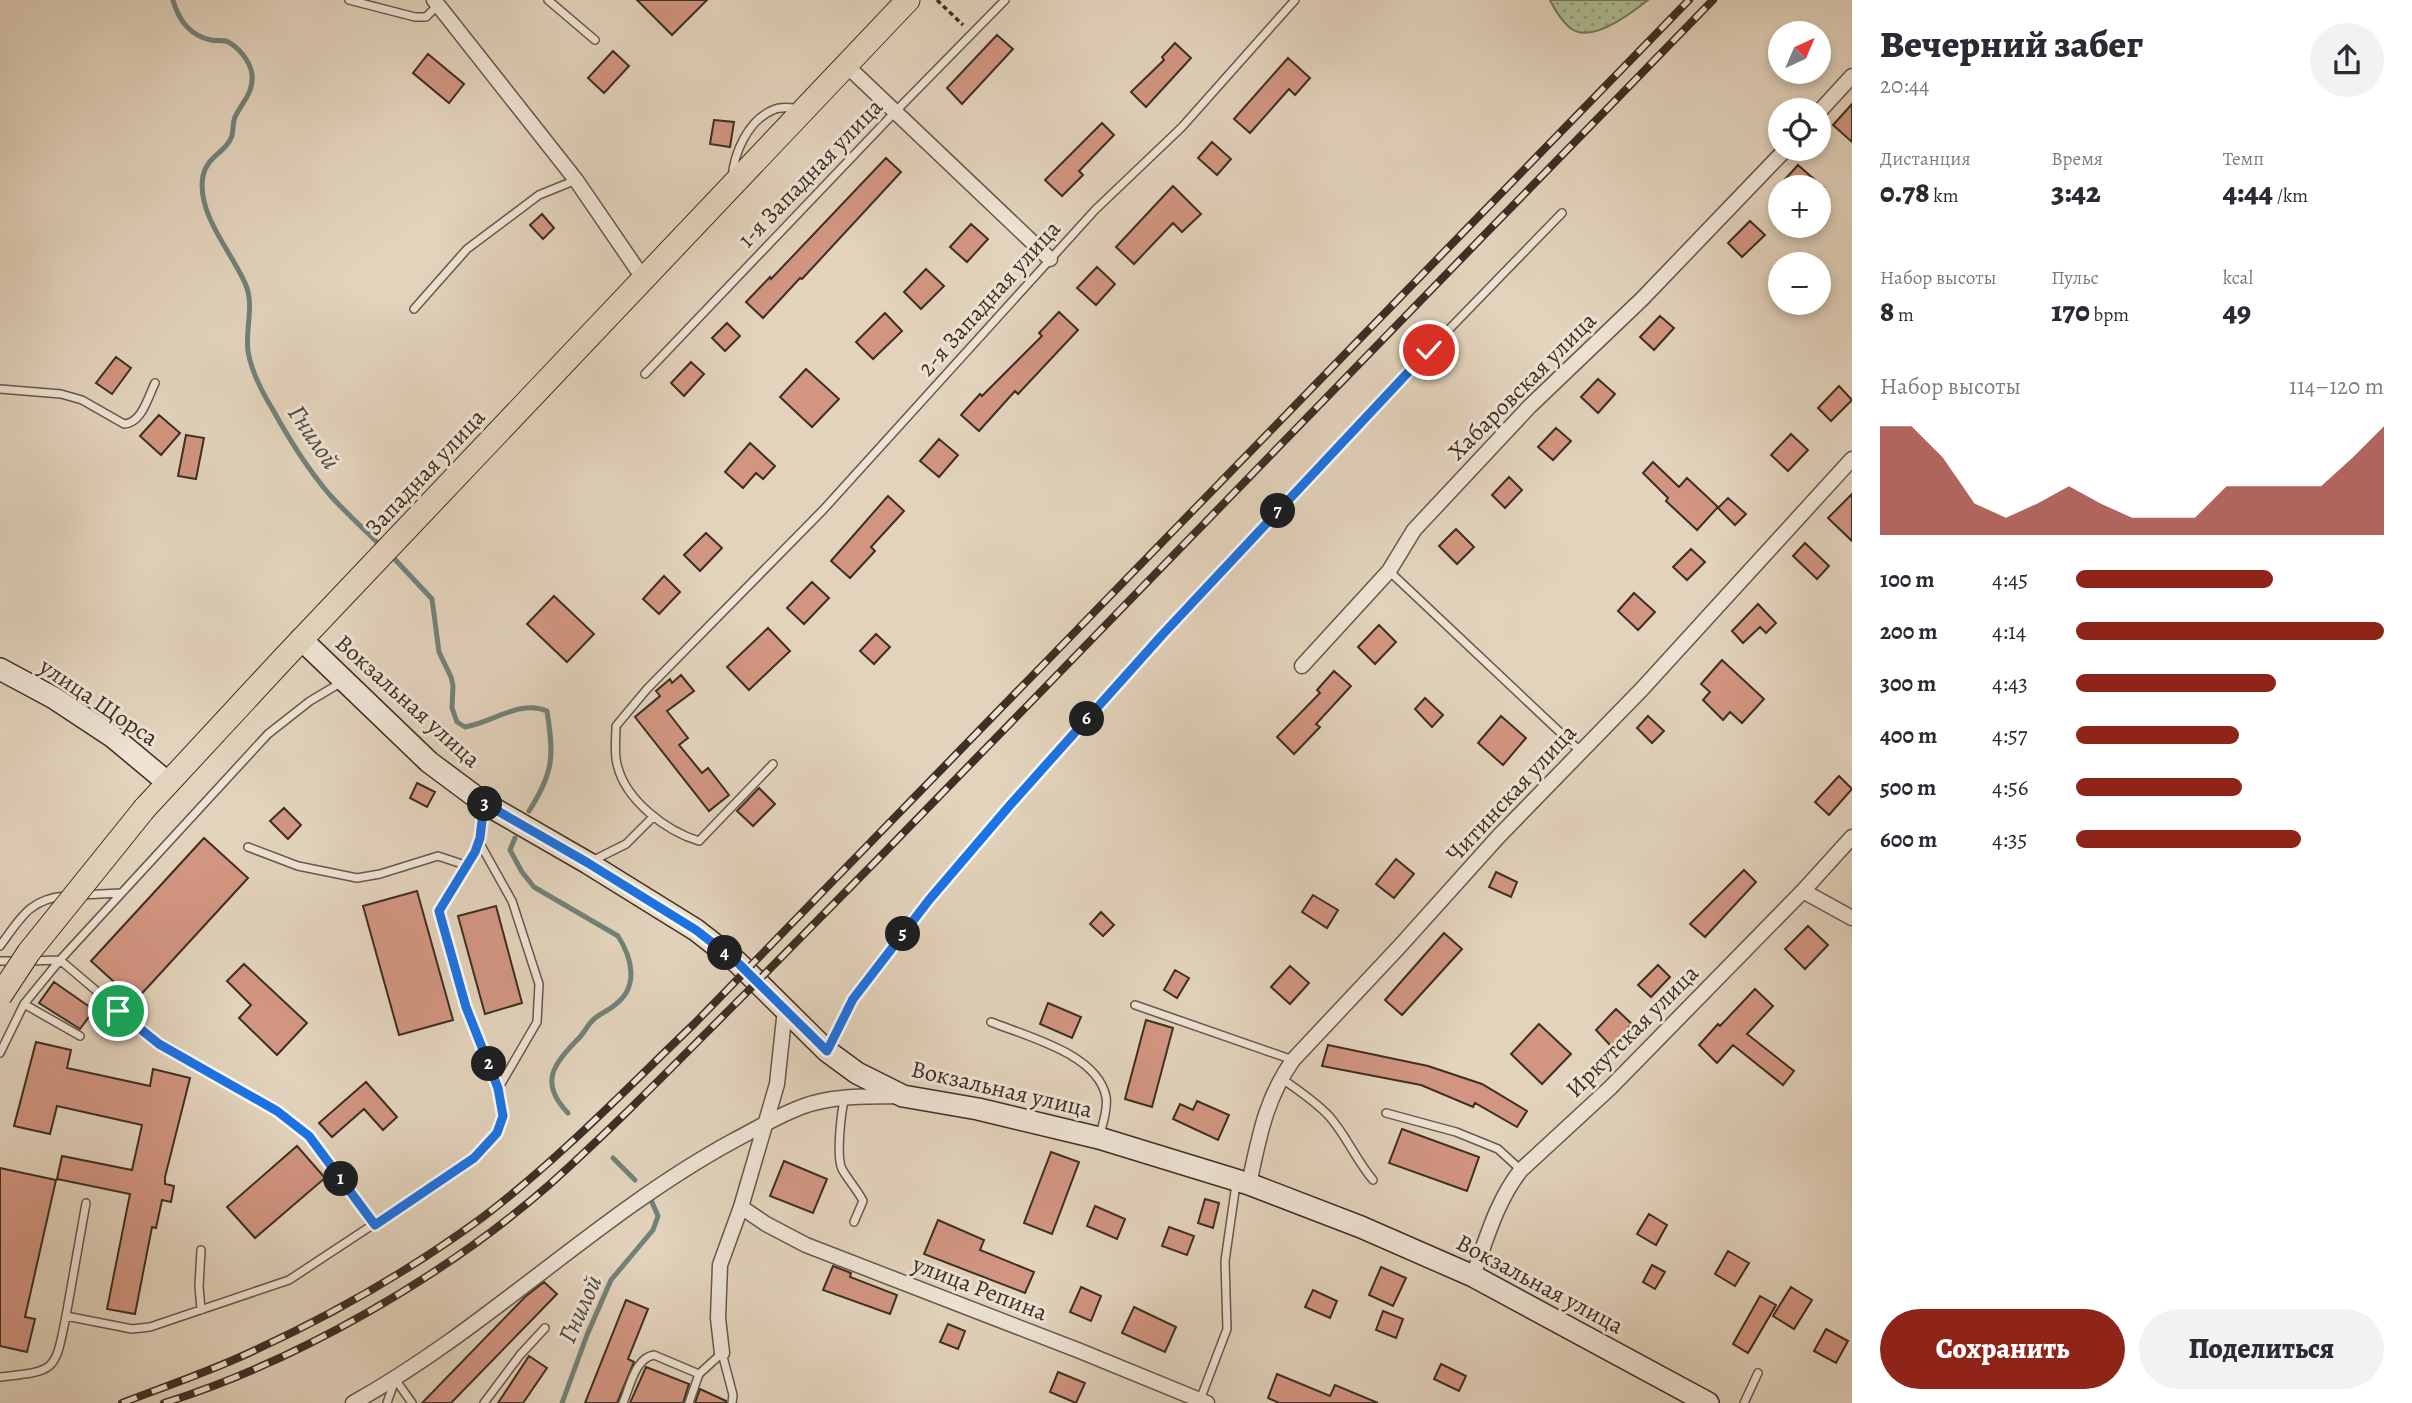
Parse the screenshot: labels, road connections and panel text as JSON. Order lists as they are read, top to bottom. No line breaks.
{"streets":{"main road":["Западная улица","Вокзальная улица","улица Щорса"],"street":["Хабаровская улица","Читинская улица","Иркутская улица","улица Репина"],"lane":["1-я Западная улица","2-я Западная улица"]},"crossings":[["Западная улица","Вокзальная улица"],["Западная улица","улица Щорса"],["Вокзальная улица","Читинская улица"],["Вокзальная улица","Иркутская улица"]],"water":["Гнилой"],"north":"top right","page":{"heading":["Вечерний забег","20:44"],"map_buttons":["+","−"],"stats":[["Дистанция","0.78 km"],["Время","3:42"],["Темп","4:44 /km"],["Набор высоты","8 m"],["Пульс","170 bpm"],["kcal","49"]],"chart":["Набор высоты","114–120 m"],"pins":["7","6","3","5","4","2","1"],"list":[{"name":"100 m","note":"4:45"},{"name":"200 m","note":"4:14"},{"name":"300 m","note":"4:43"},{"name":"400 m","note":"4:57"},{"name":"500 m","note":"4:56"},{"name":"600 m","note":"4:35"}],"buttons":["Сохранить","Поделиться"]}}
